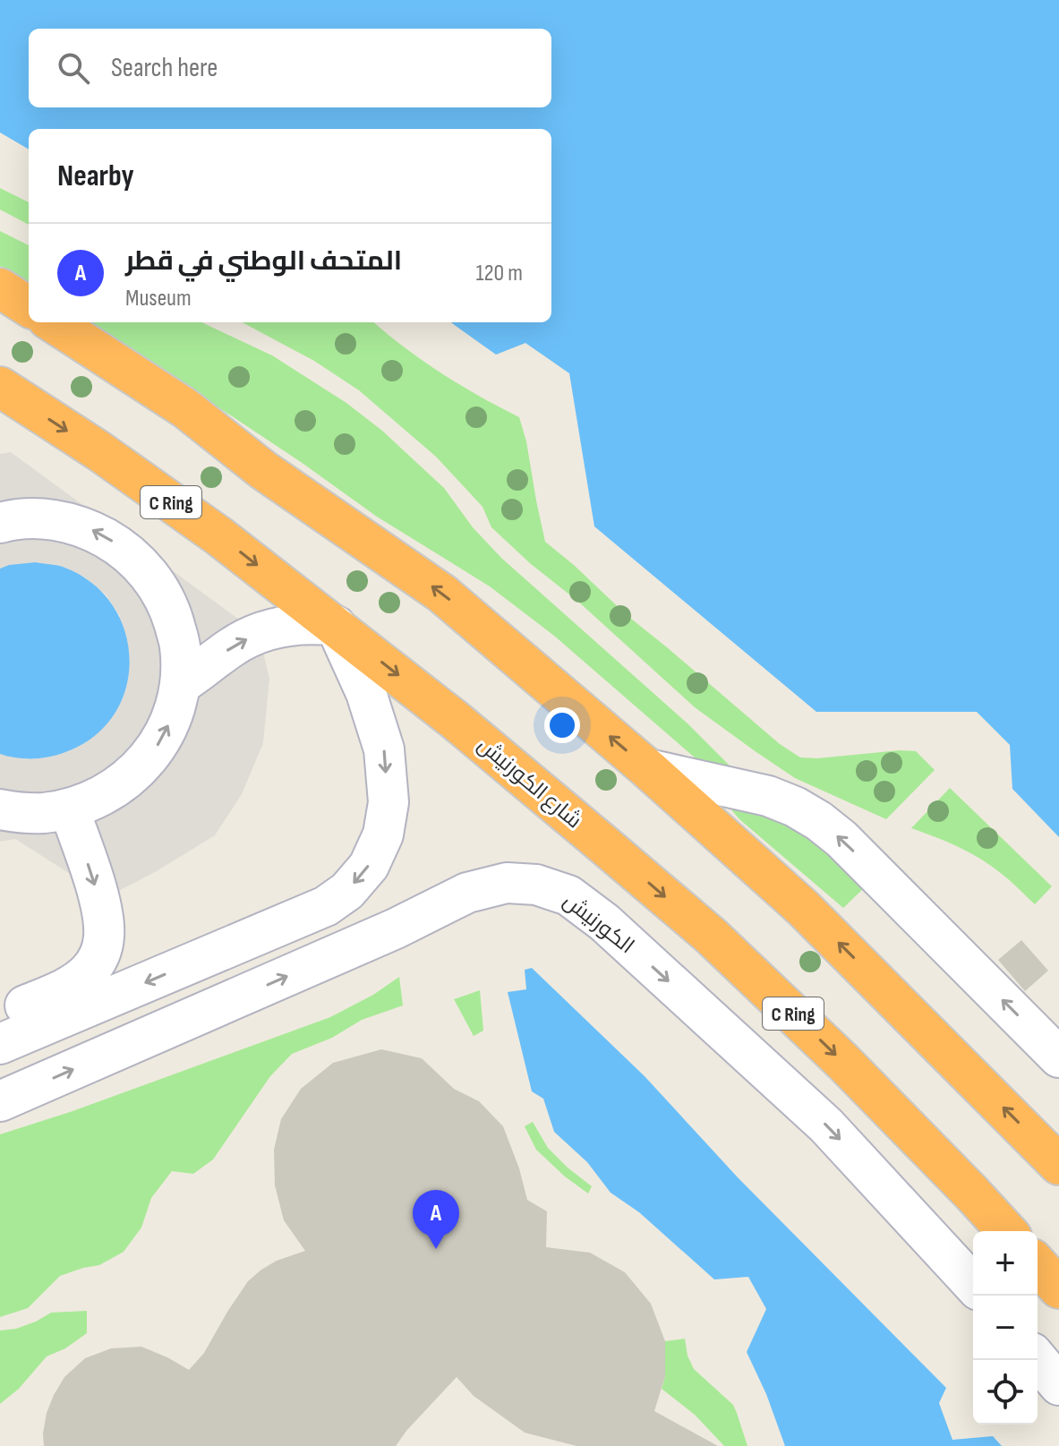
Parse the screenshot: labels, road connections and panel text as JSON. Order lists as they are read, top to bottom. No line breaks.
{"streets":{"highway":["C Ring","شارع الكورنيش"],"street":["الكورنيش"]},"one_way":["الكورنيش"],"page":{"search":"Search here","heading":"Nearby","list":[{"mark":"A","name":"المتحف الوطني في قطر","note":"Museum","value":"120 m"}],"pins":"A","map_buttons":["+","−"]}}
